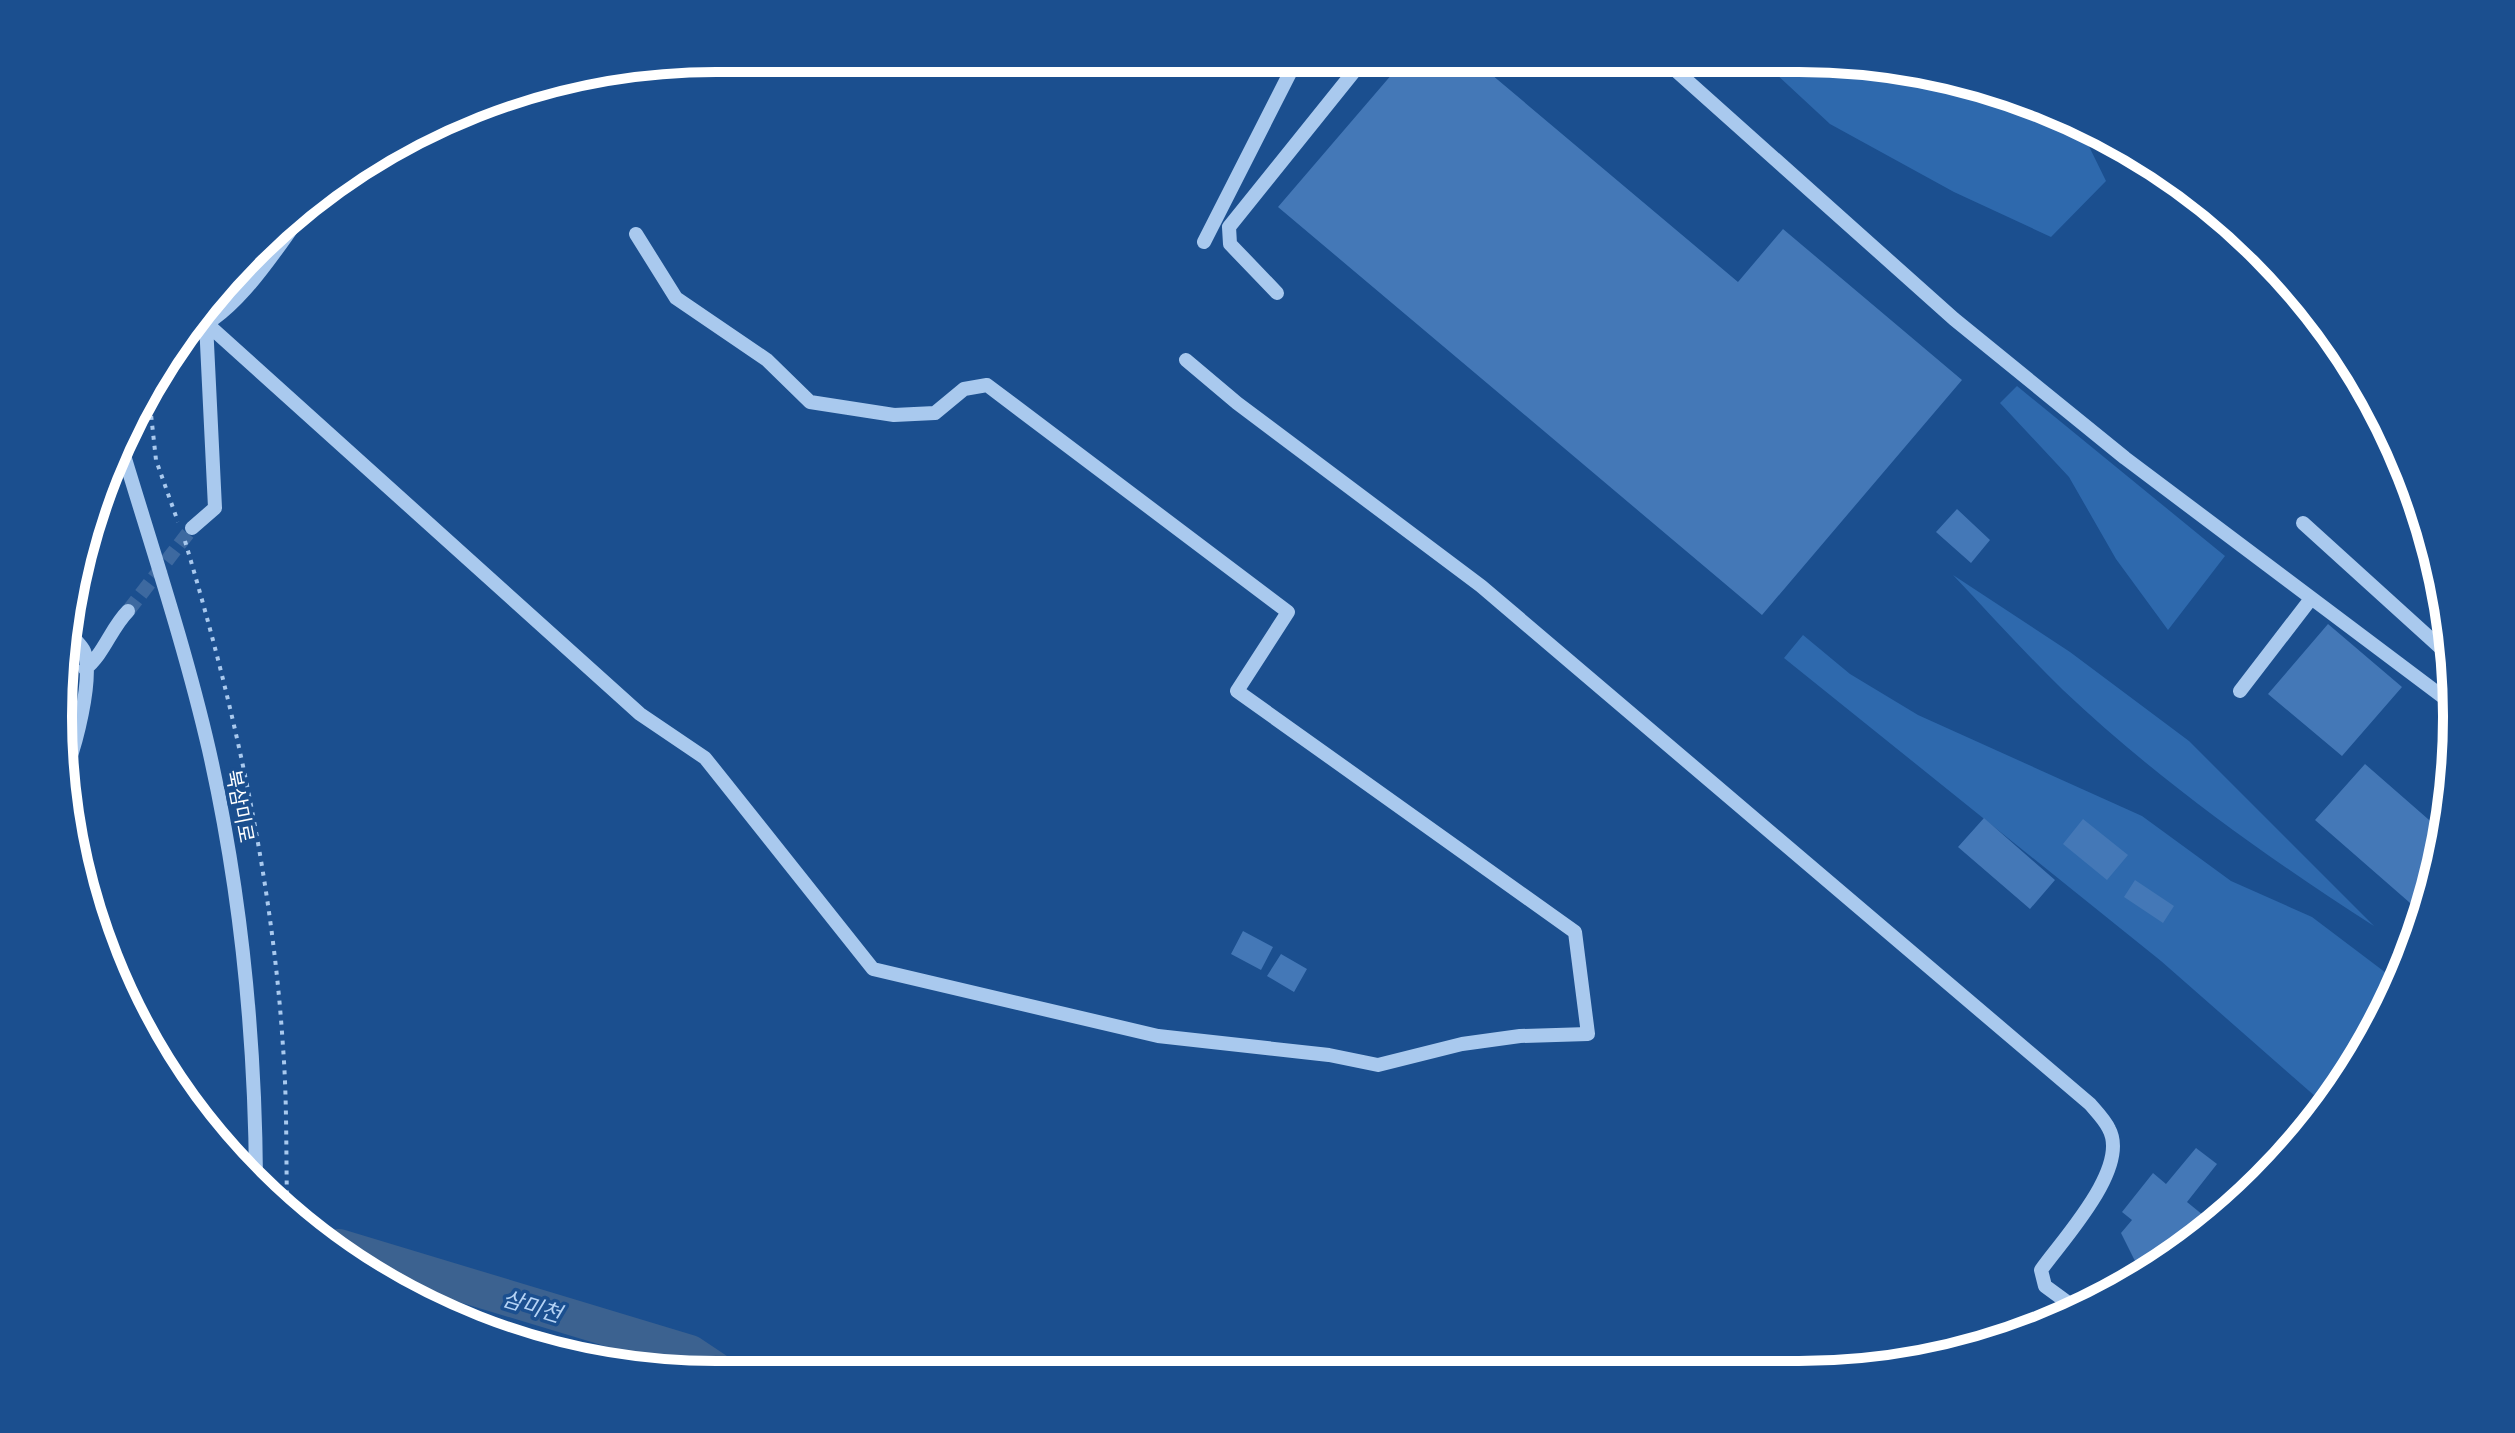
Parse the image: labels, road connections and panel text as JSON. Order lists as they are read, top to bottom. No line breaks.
{"streets":{"street":["북삼미로"]},"water":["삼미천"]}
